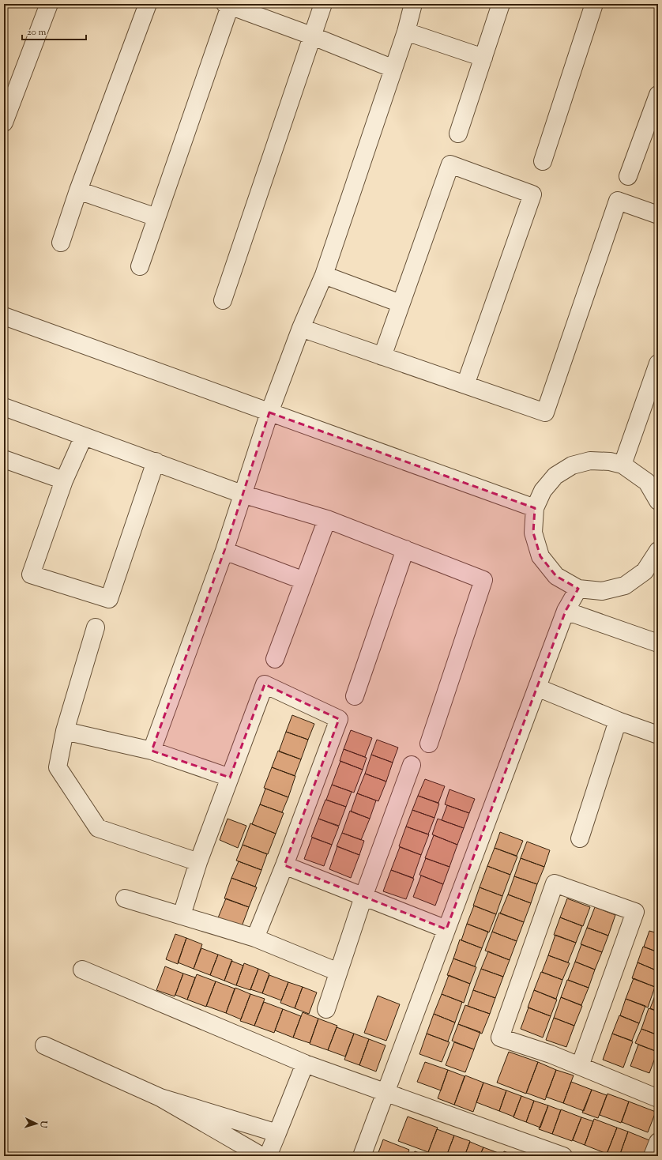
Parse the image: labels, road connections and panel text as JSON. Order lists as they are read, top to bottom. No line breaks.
{"scale_bar":"20 m","north":"right"}
